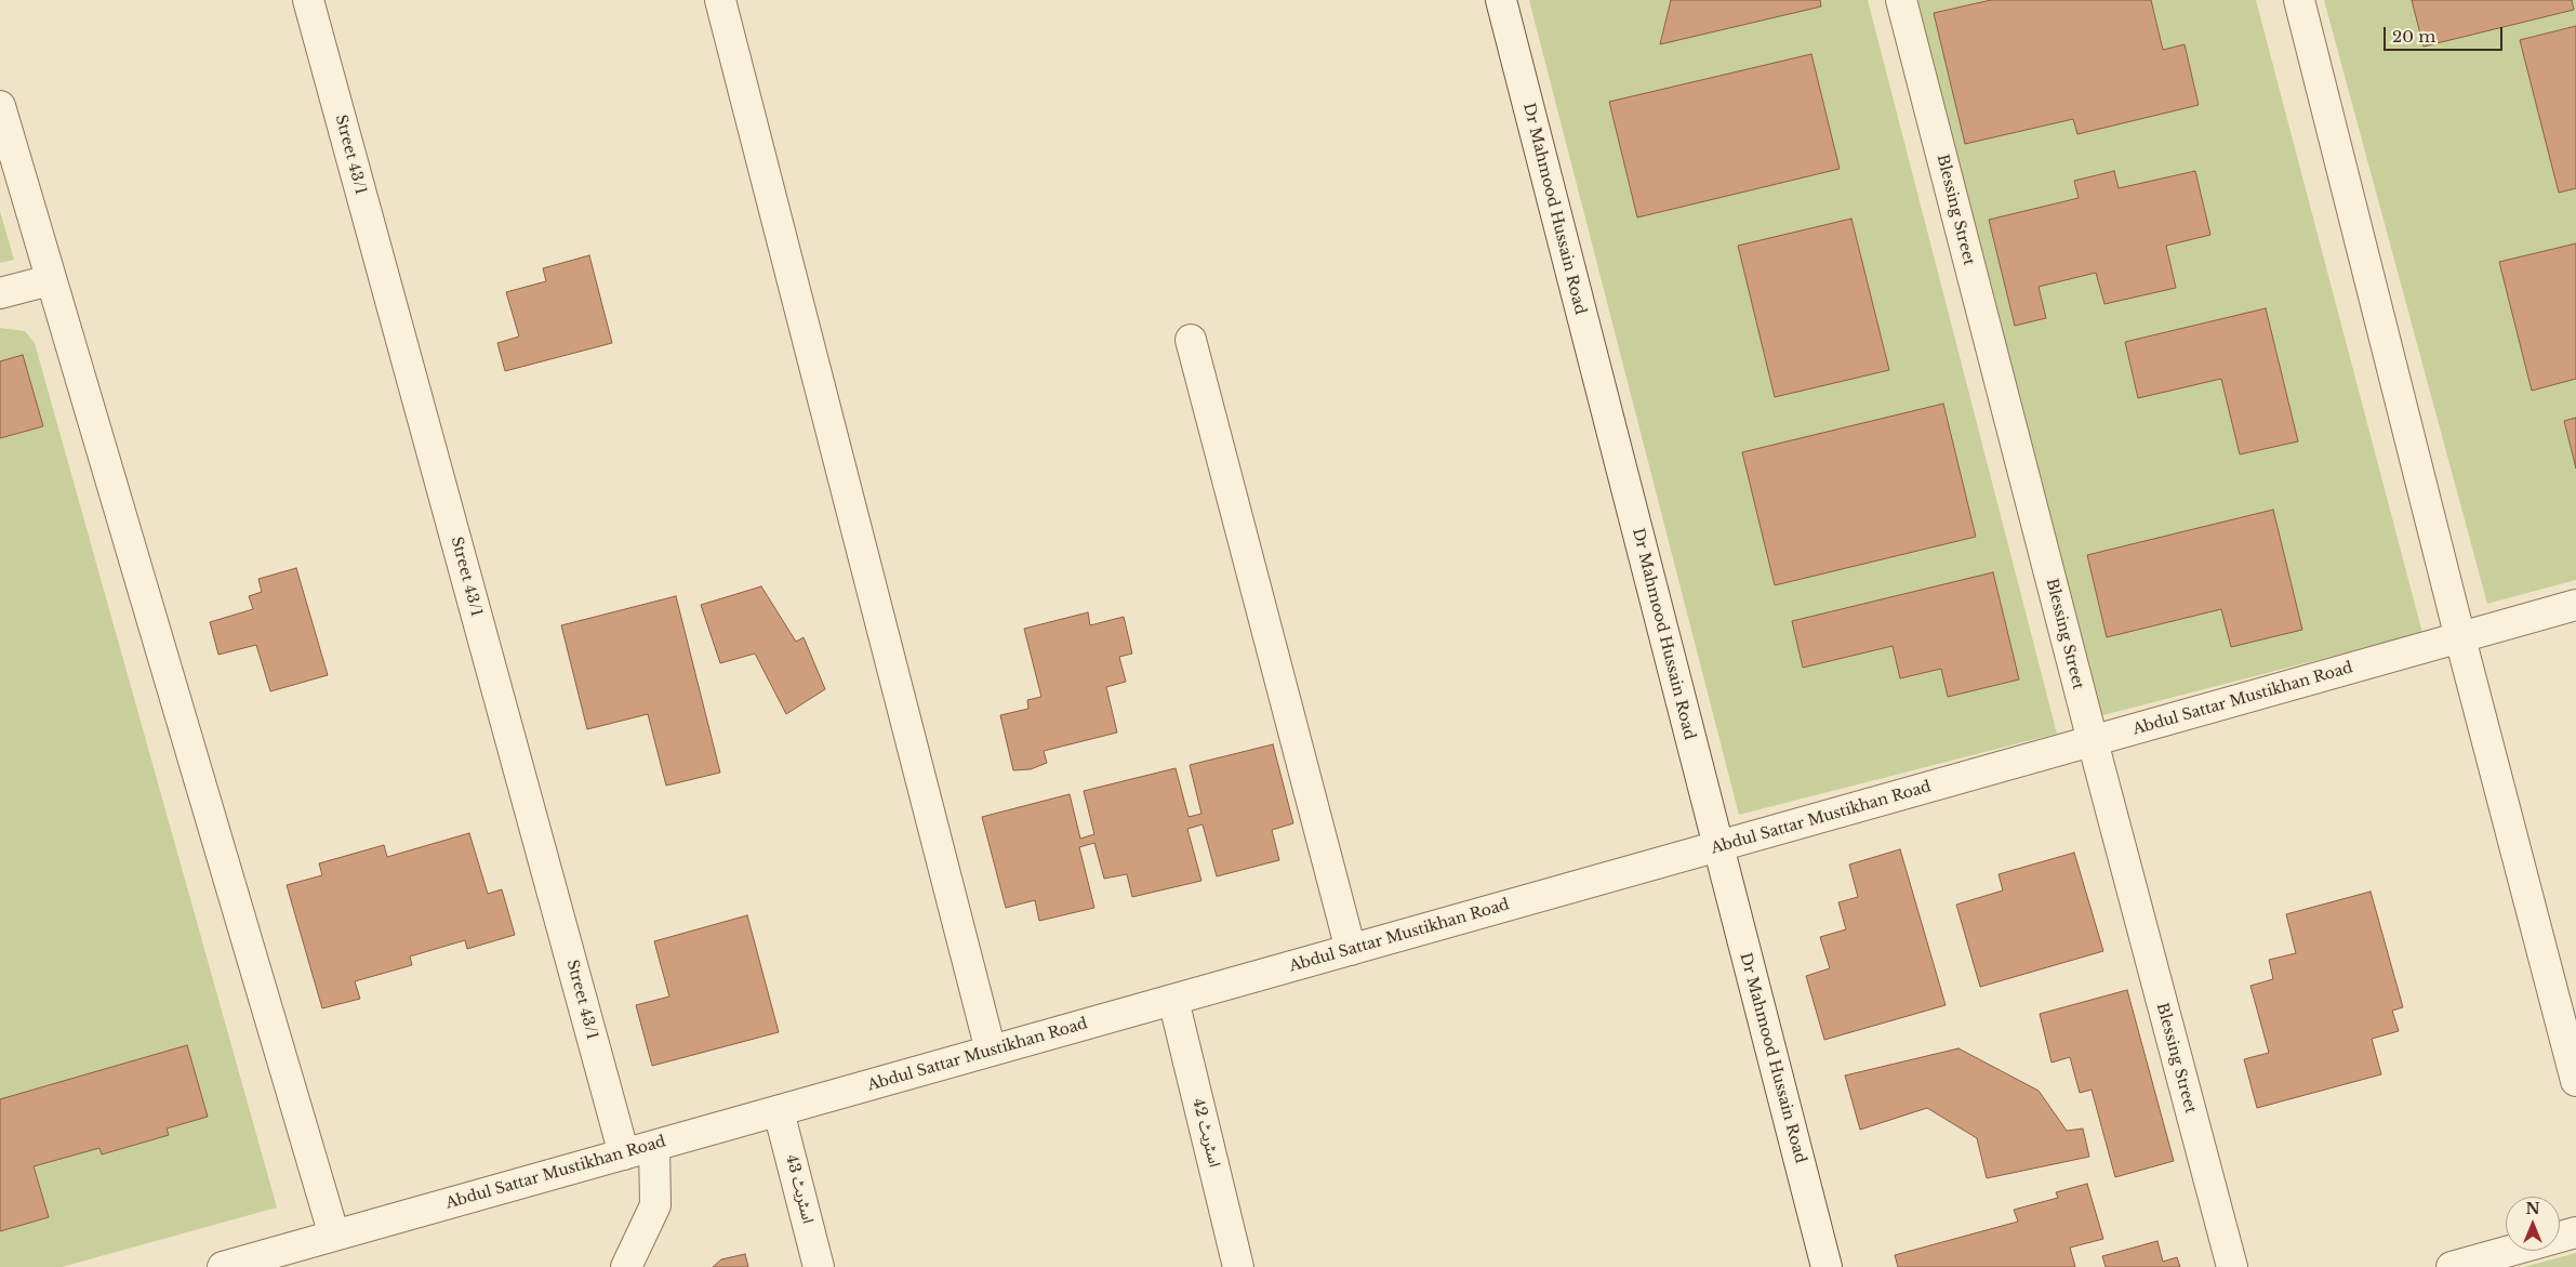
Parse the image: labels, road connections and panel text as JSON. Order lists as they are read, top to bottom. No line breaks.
{"streets":{"street":["Street 43/1","Dr Mahmood Hussain Road","Blessing Street","Abdul Sattar Mustikhan Road","اسٹریٹ 42","اسٹریٹ 43"]},"crossings":[["Street 43/1","Abdul Sattar Mustikhan Road"],["Dr Mahmood Hussain Road","Abdul Sattar Mustikhan Road"],["Blessing Street","Abdul Sattar Mustikhan Road"],["Abdul Sattar Mustikhan Road","اسٹریٹ 42"],["Abdul Sattar Mustikhan Road","اسٹریٹ 43"]],"scale_bar":"20 m","north":"top"}
